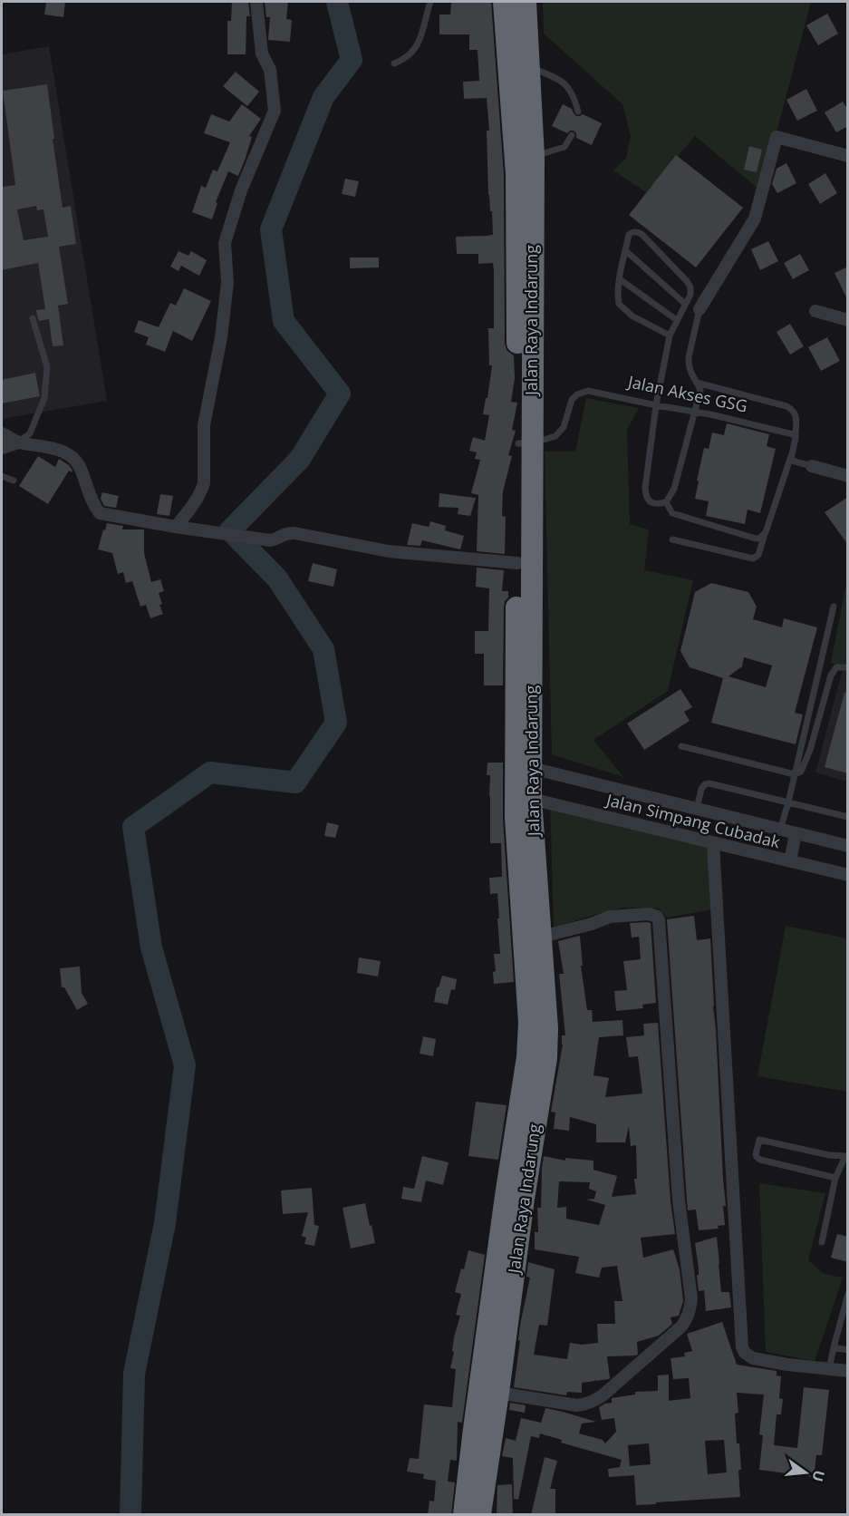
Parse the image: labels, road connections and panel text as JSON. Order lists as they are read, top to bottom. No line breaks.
{"streets":{"highway":["Jalan Raya Indarung"],"street":["Jalan Simpang Cubadak"],"lane":["Jalan Akses GSG"]},"crossings":[["Jalan Raya Indarung","Jalan Akses GSG"],["Jalan Raya Indarung","Jalan Simpang Cubadak"]],"north":"right"}
